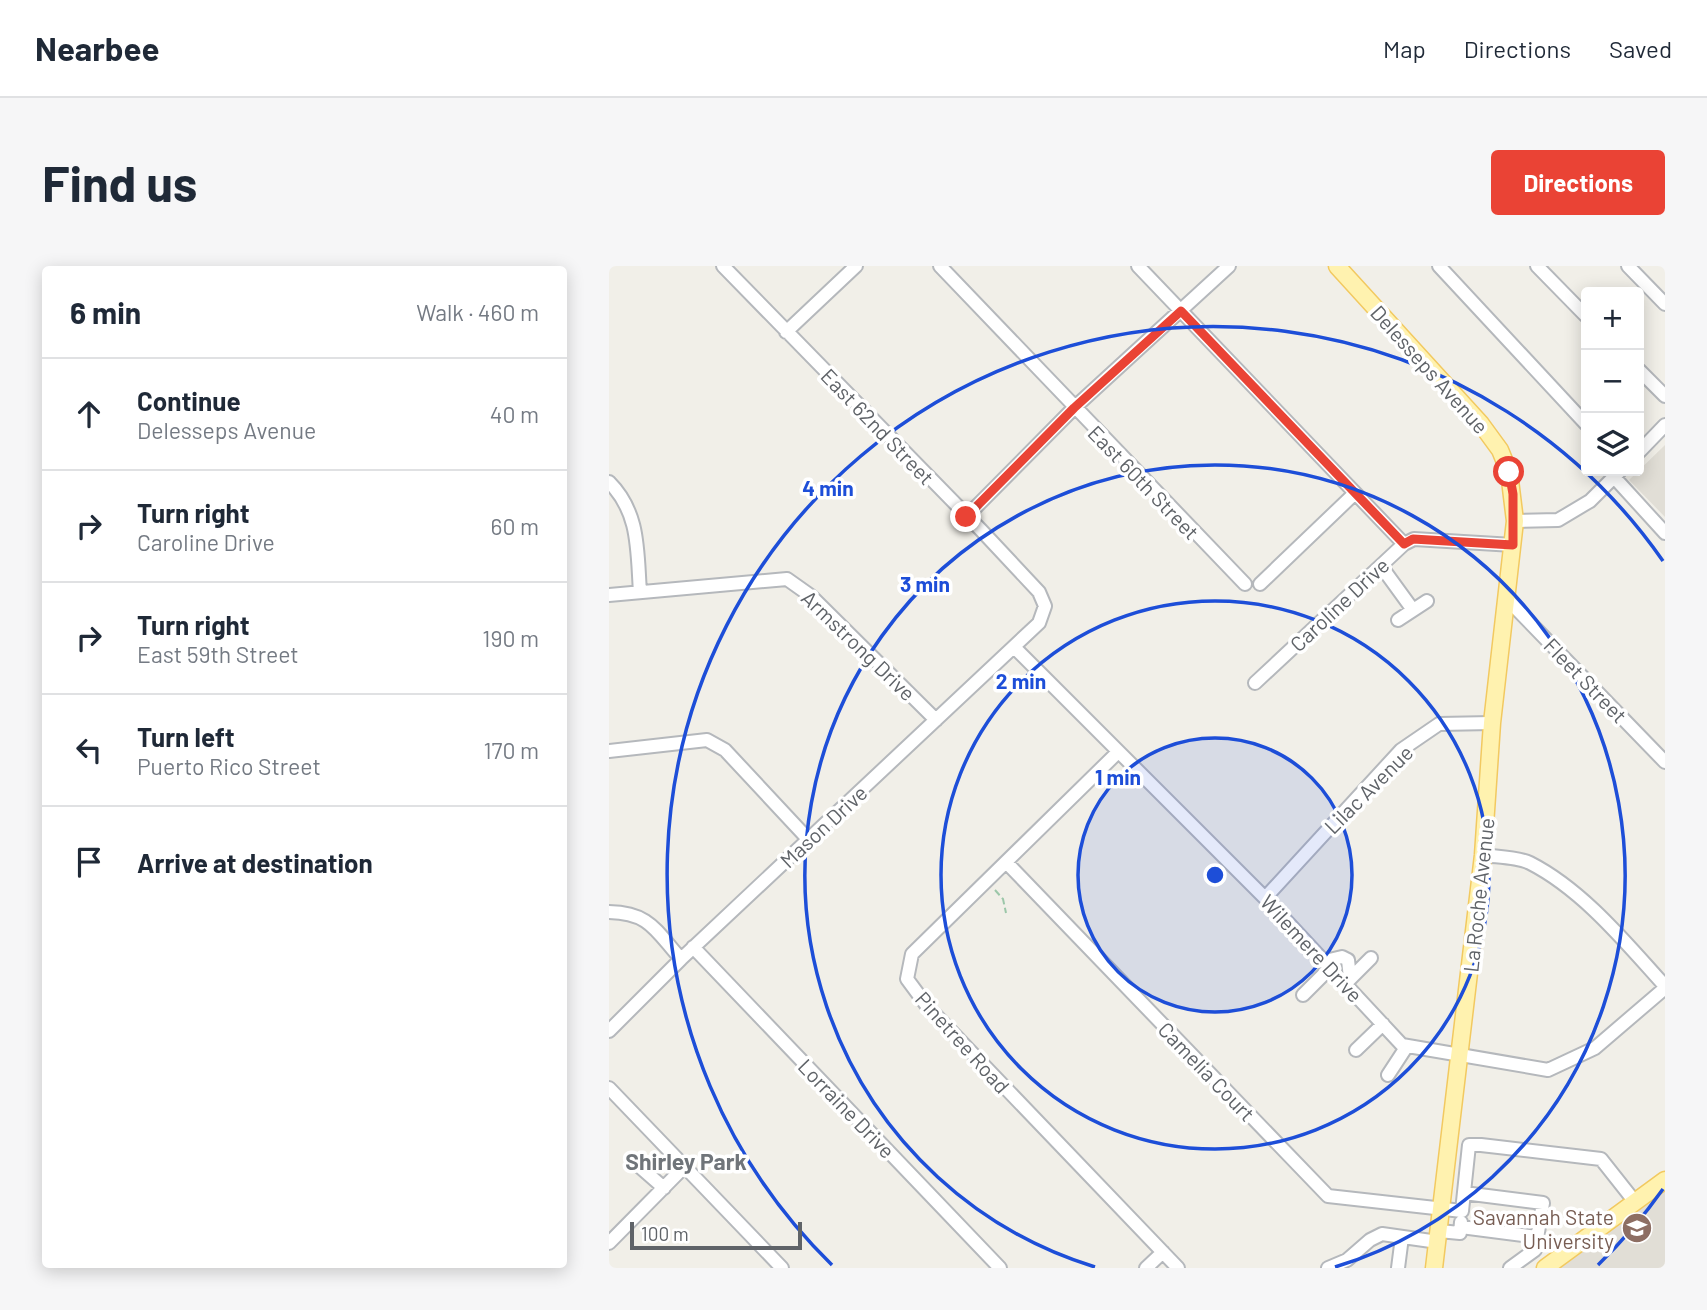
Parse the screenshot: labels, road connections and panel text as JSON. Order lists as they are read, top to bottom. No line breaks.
{"streets":{"main road":["Delesseps Avenue","La Roche Avenue"],"street":["East 62nd Street","East 60th Street","Caroline Drive","Armstrong Drive","Fleet Street","Lilac Avenue","Mason Drive","Wilemere Drive","Pinetree Road","Camelia Court","Lorraine Drive"]},"crossings":[["Delesseps Avenue","La Roche Avenue"],["East 62nd Street","Mason Drive"],["Caroline Drive","La Roche Avenue"],["Armstrong Drive","Mason Drive"],["Fleet Street","La Roche Avenue"],["Lilac Avenue","La Roche Avenue"],["Lilac Avenue","Wilemere Drive"],["Mason Drive","Wilemere Drive"],["Mason Drive","Lorraine Drive"],["La Roche Avenue","Camelia Court"],["Wilemere Drive","Pinetree Road"],["Pinetree Road","Camelia Court"]],"districts":["Shirley Park"],"places":{"school or university":["Savannah State University"]},"scale_bar":"100 m","page":{"header":"Nearbee","nav":["Map","Directions","Saved"],"buttons":"Directions","title":"Find us","heading":["6 min","Walk · 460 m"],"map_buttons":["+","−"],"list":[["Continue","Delesseps Avenue","40 m"],["Turn right","Caroline Drive","60 m"],["Turn right","East 59th Street","190 m"],["Turn left","Puerto Rico Street","170 m"],"Arrive at destination"],"scale":"100 m"},"rings":["4 min","3 min","2 min","1 min"]}
